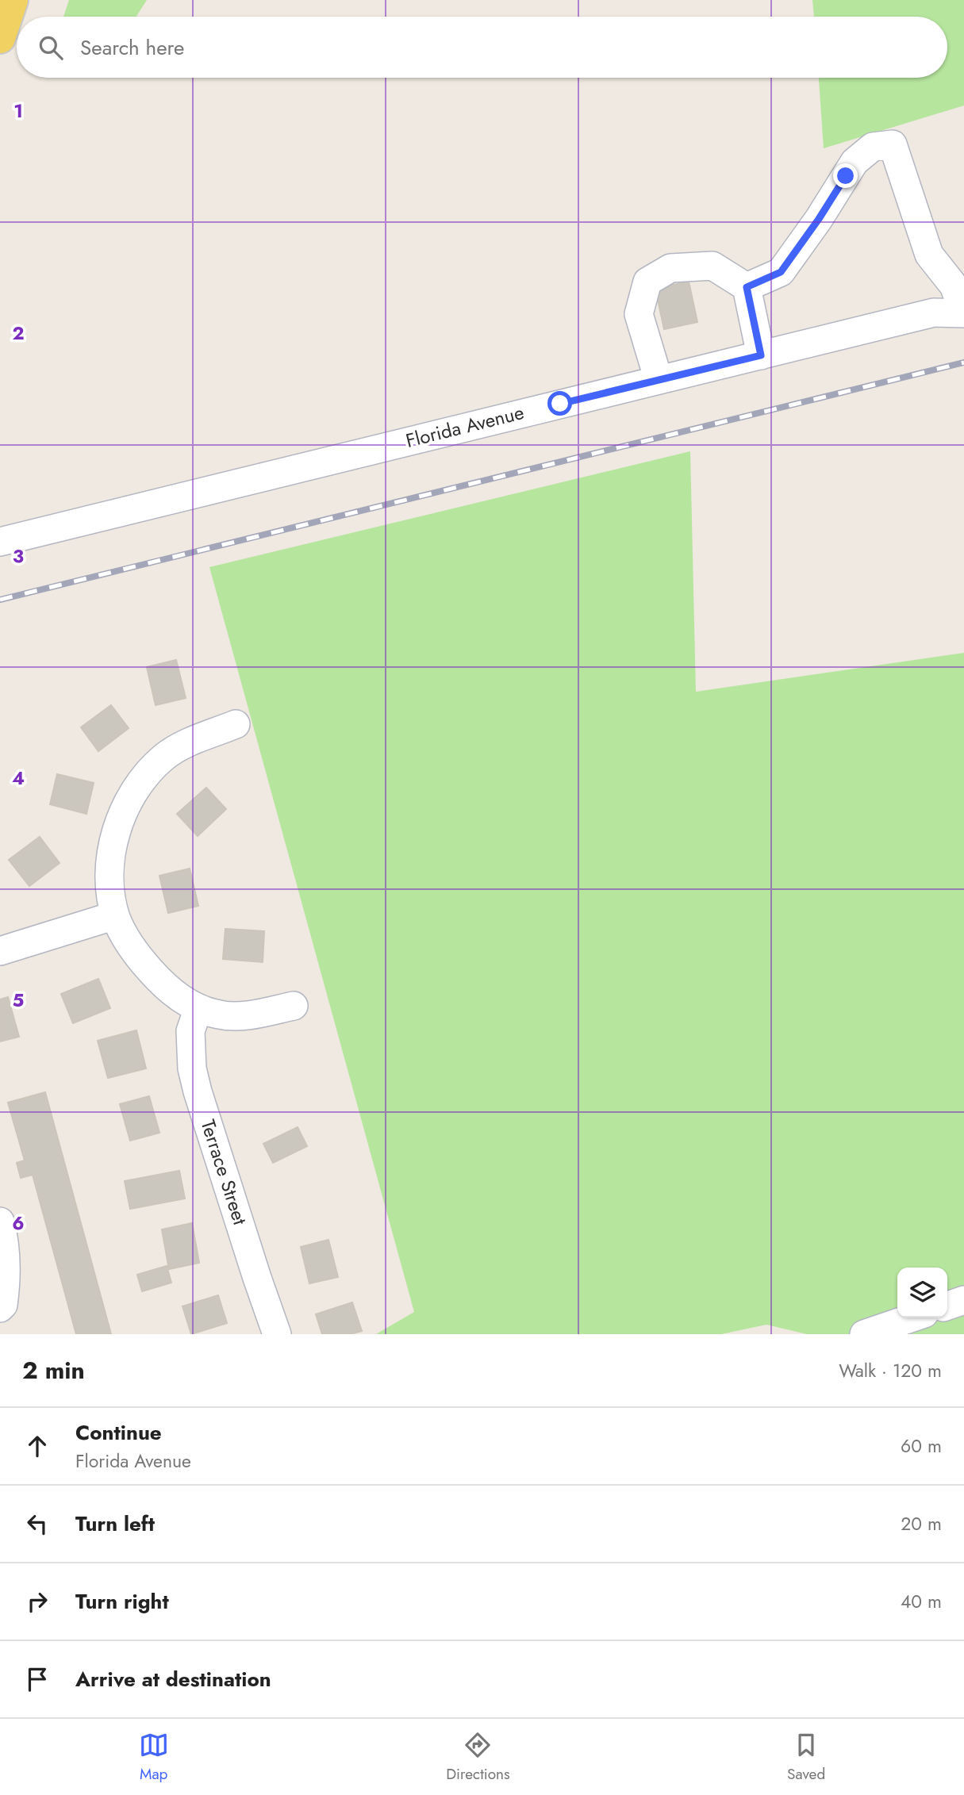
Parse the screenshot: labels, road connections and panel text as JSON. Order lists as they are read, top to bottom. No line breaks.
{"streets":{"street":["Florida Avenue","Terrace Street"]},"page":{"search":"Search here","heading":["2 min","Walk · 120 m"],"list":[["Continue","Florida Avenue","60 m"],["Turn left","20 m"],["Turn right","40 m"],"Arrive at destination"],"nav":["Map","Directions","Saved"]},"grid":{"rows":["1","2","3","4","5","6"]}}
